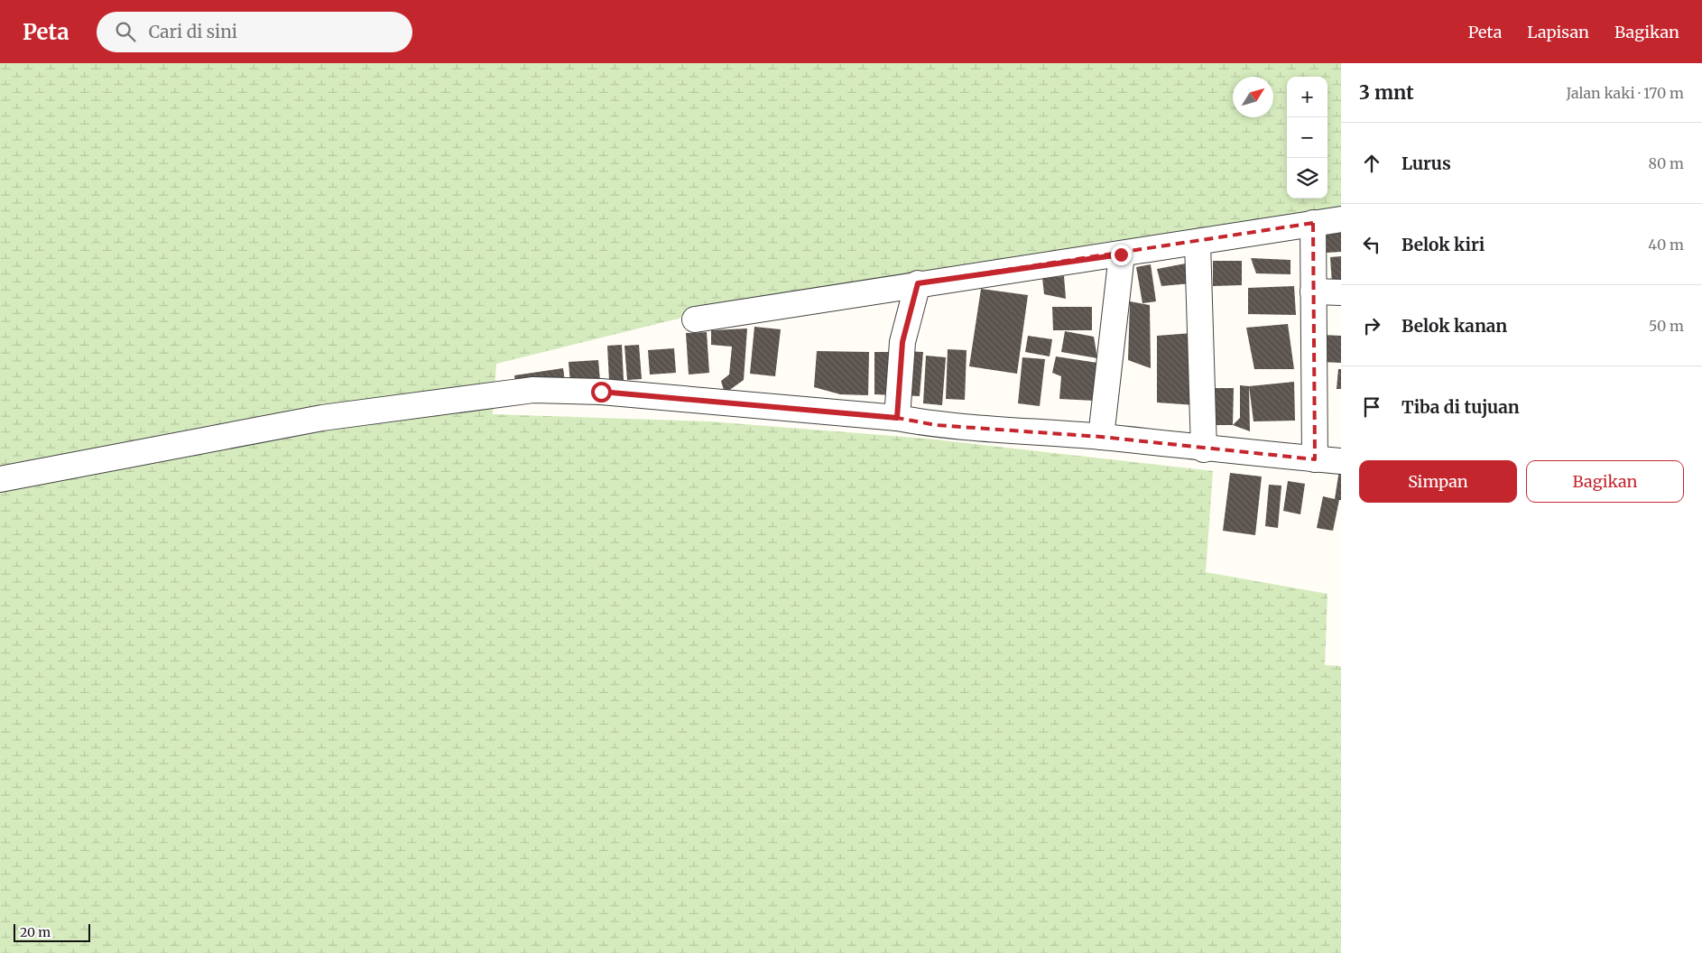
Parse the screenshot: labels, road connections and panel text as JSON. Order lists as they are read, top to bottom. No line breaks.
{"scale_bar":"20 m","north":"top right","page":{"header":"Peta","search":"Cari di sini","nav":["Peta","Lapisan","Bagikan"],"heading":["3 mnt","Jalan kaki · 170 m"],"map_buttons":["+","−"],"list":[["Lurus","80 m"],["Belok kiri","40 m"],["Belok kanan","50 m"],"Tiba di tujuan"],"buttons":["Simpan","Bagikan"],"scale":"20 m"}}
